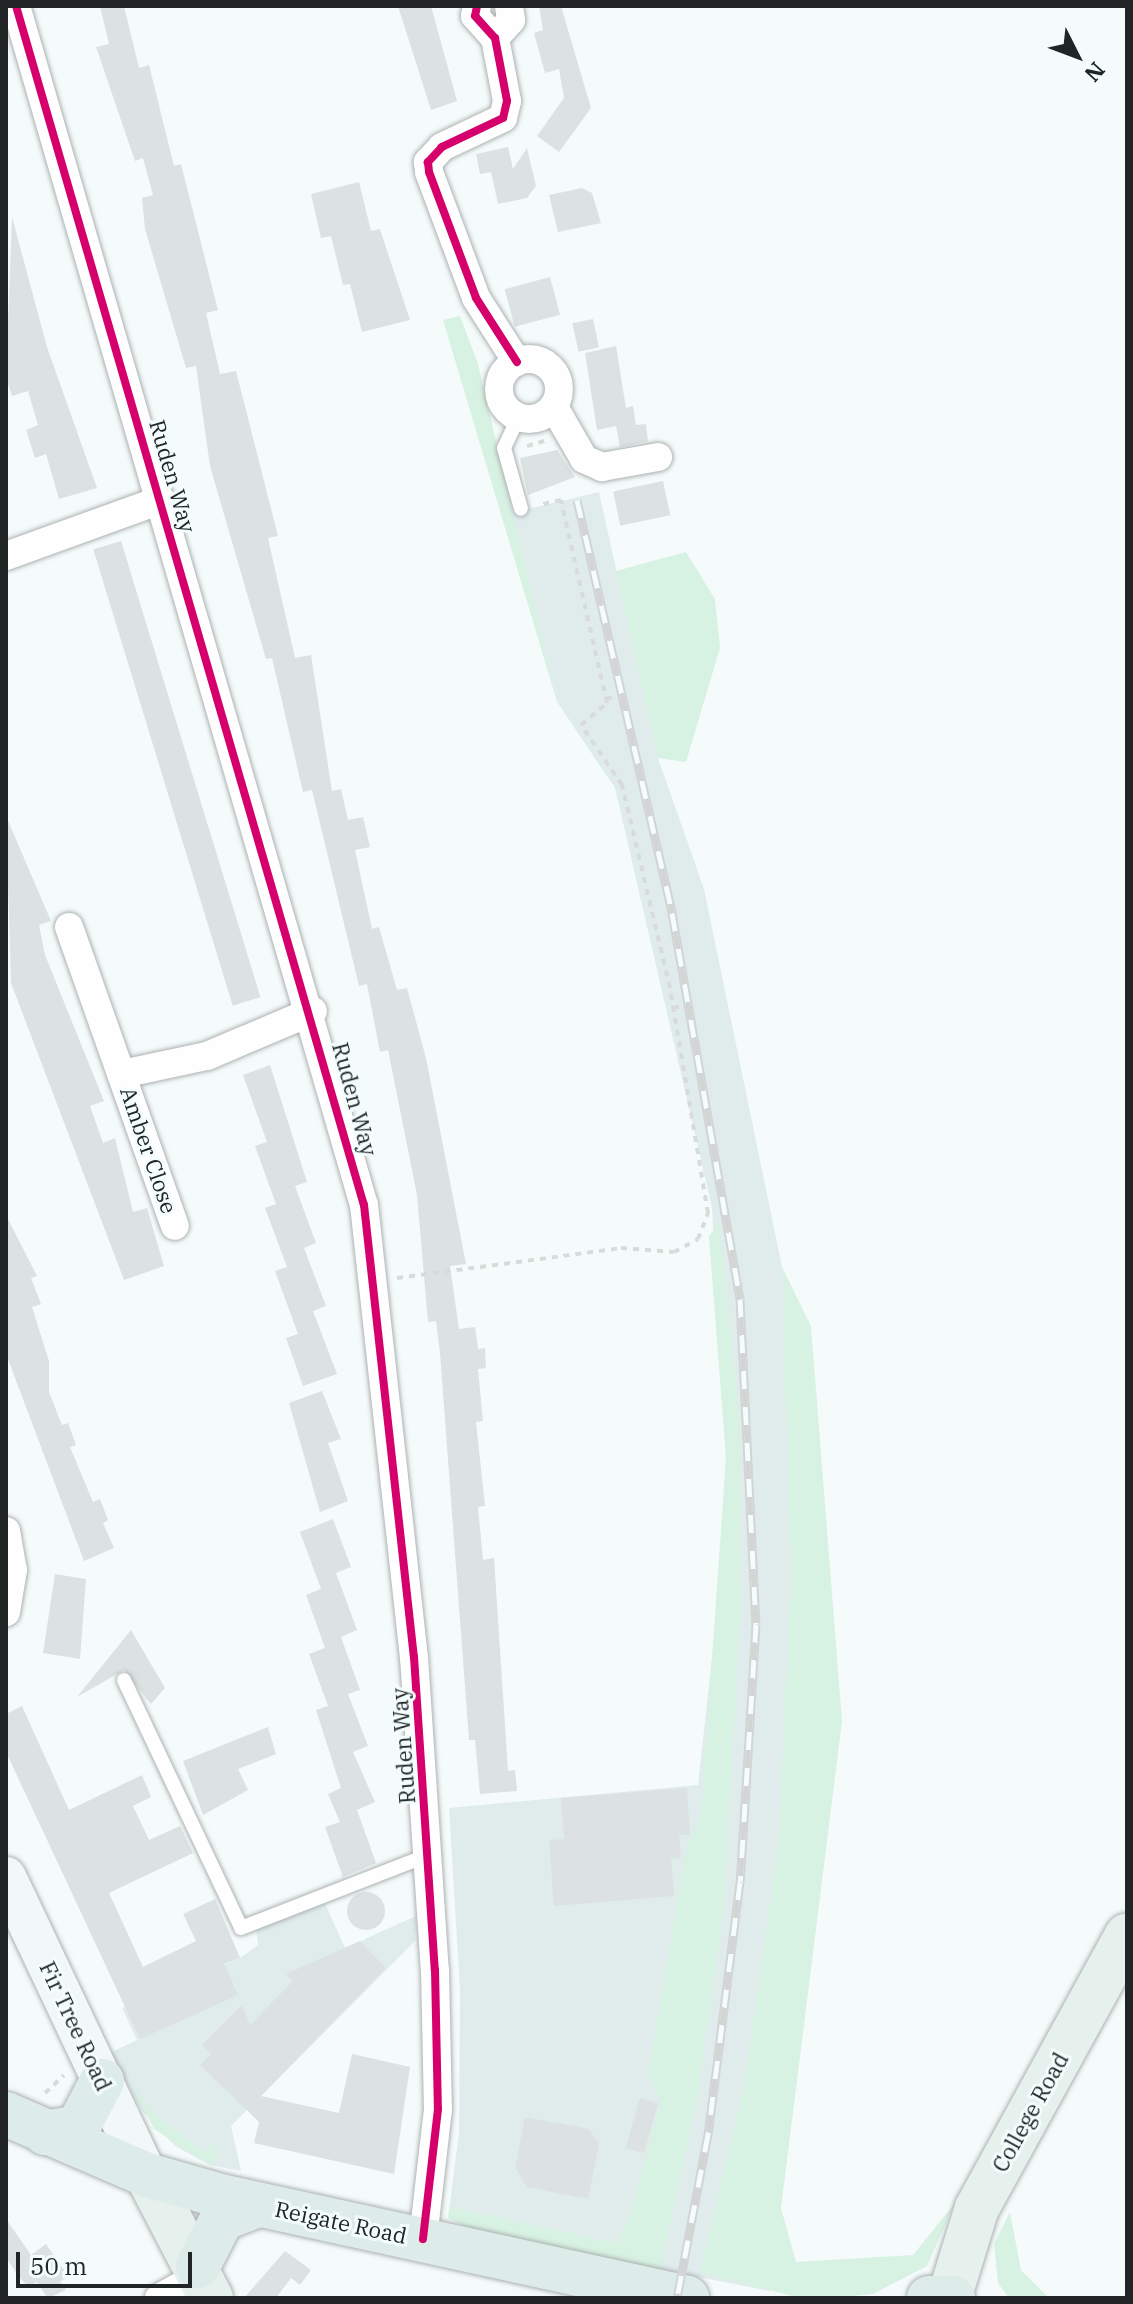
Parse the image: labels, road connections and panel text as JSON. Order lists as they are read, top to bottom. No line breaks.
{"streets":{"highway":["Reigate Road"],"main road":["Fir Tree Road","College Road"],"street":["Ruden Way","Amber Close"]},"crossings":[["Ruden Way","Amber Close"],["Ruden Way","Reigate Road"],["Fir Tree Road","Reigate Road"]],"scale_bar":"50 m","north":"bottom right"}
